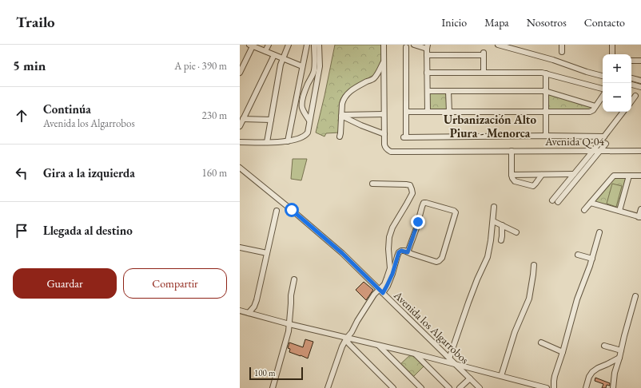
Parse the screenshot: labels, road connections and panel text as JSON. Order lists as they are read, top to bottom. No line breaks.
{"streets":{"street":["Avenida Q-04","Avenida los Algarrobos"]},"districts":["Urbanización Alto Piura - Menorca"],"scale_bar":"100 m","page":{"header":"Trailo","nav":["Inicio","Mapa","Nosotros","Contacto"],"heading":["5 min","A pie · 390 m"],"map_buttons":["+","−"],"list":[["Continúa","Avenida los Algarrobos","230 m"],["Gira a la izquierda","160 m"],"Llegada al destino"],"buttons":["Guardar","Compartir"],"scale":"100 m"}}
